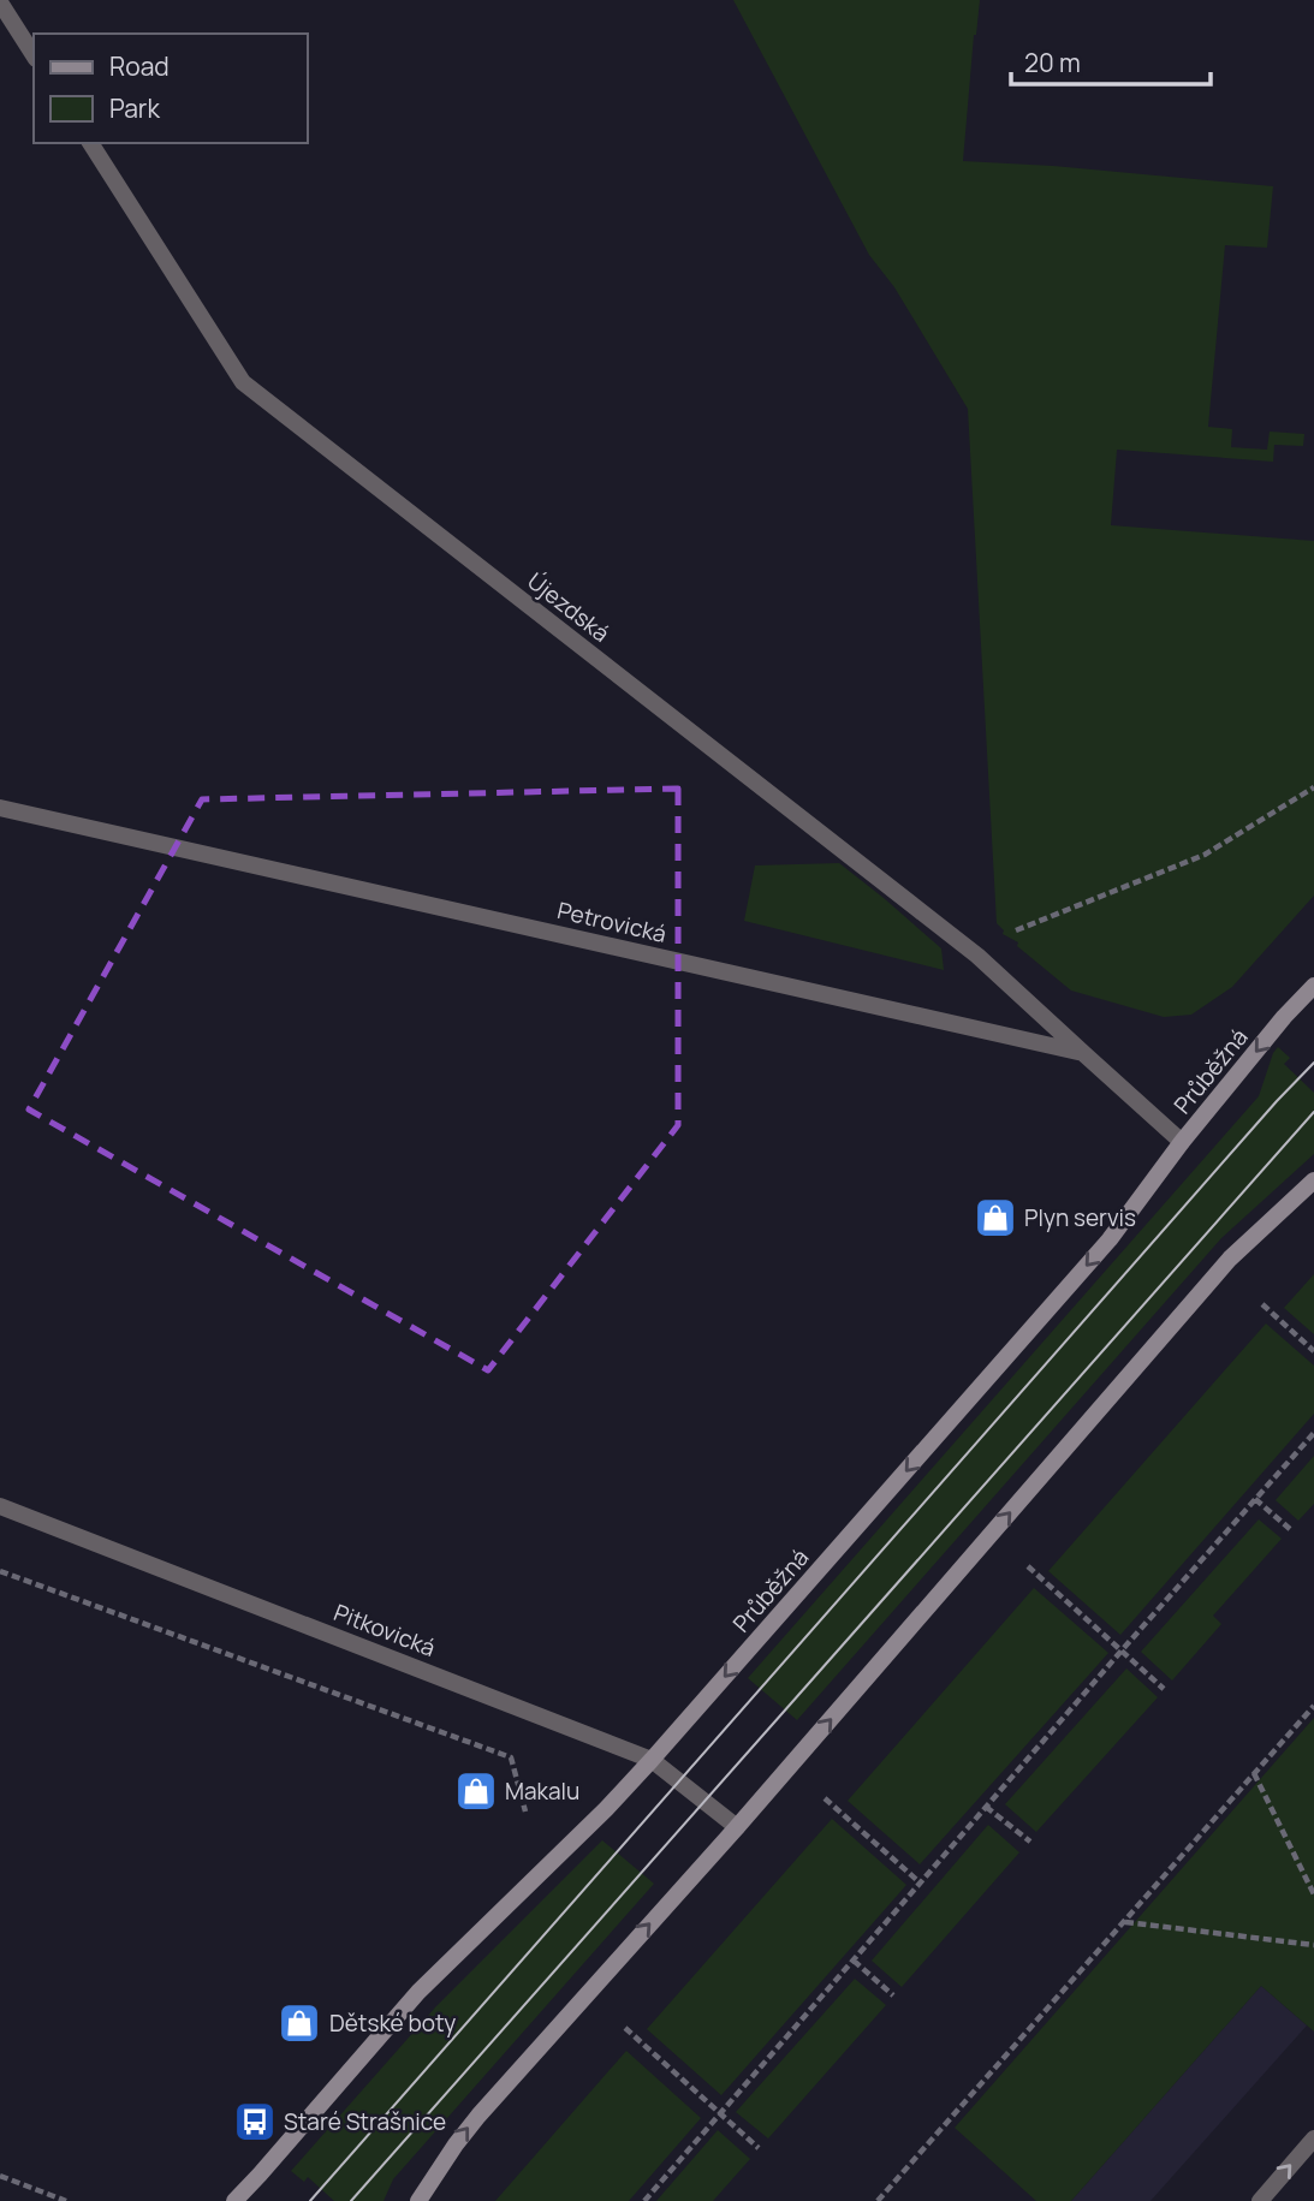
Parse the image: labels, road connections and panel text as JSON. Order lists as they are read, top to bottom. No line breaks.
{"streets":{"main road":["Průběžná"],"street":["Újezdská","Petrovická","Pitkovická"]},"crossings":[["Újezdská","Petrovická"],["Petrovická","Průběžná"],["Průběžná","Pitkovická"]],"places":{"shop":["Plyn servis","Makalu","Dětské boty"],"bus stop":["Staré Strašnice"]},"legend":["Road","Park"],"scale_bar":"20 m"}
